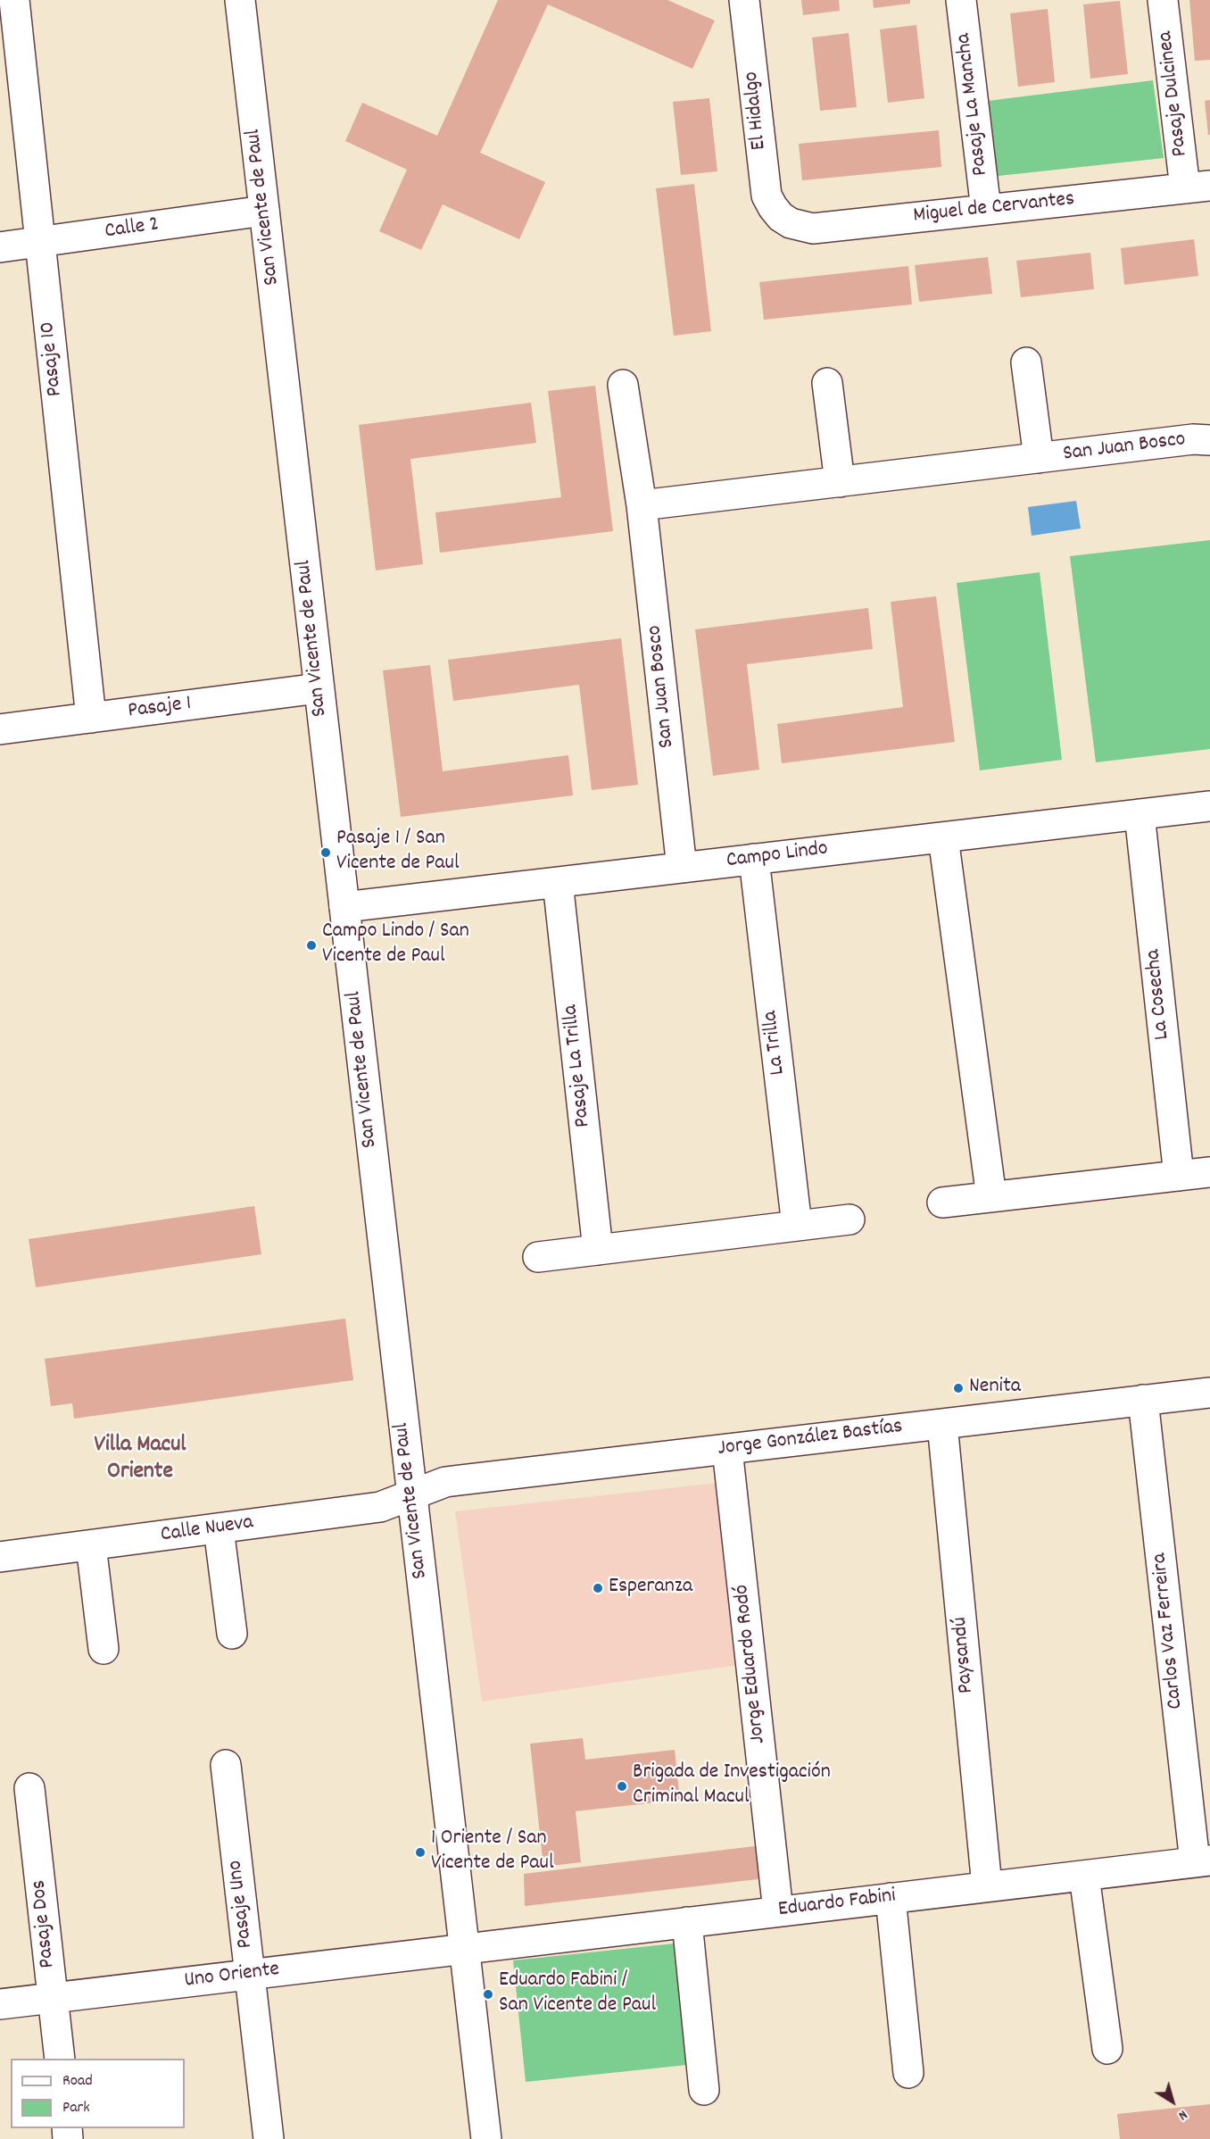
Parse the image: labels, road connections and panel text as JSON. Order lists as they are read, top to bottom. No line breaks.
{"streets":{"street":["Pasaje Dulcinea","Pasaje La Mancha","El Hidalgo","San Vicente de Paul","Miguel de Cervantes","Calle 2","Pasaje 10","San Juan Bosco","Pasaje 1","Campo Lindo","La Cosecha","La Trilla","Pasaje La Trilla","Jorge González Bastías","Calle Nueva","Carlos Vaz Ferreira","Paysandú","Jorge Eduardo Rodó","Pasaje Uno","Eduardo Fabini","Pasaje Dos","Uno Oriente"]},"crossings":[["Pasaje Dulcinea","Miguel de Cervantes"],["Pasaje La Mancha","Miguel de Cervantes"],["El Hidalgo","Miguel de Cervantes"],["San Vicente de Paul","Calle 2"],["San Vicente de Paul","Pasaje 1"],["San Vicente de Paul","Campo Lindo"],["San Vicente de Paul","Jorge González Bastías"],["San Vicente de Paul","Calle Nueva"],["San Vicente de Paul","Eduardo Fabini"],["San Vicente de Paul","Uno Oriente"],["Calle 2","Pasaje 10"],["Pasaje 10","Pasaje 1"],["San Juan Bosco","Campo Lindo"],["Campo Lindo","La Cosecha"],["Campo Lindo","La Trilla"],["Campo Lindo","Pasaje La Trilla"],["Jorge González Bastías","Calle Nueva"],["Jorge González Bastías","Carlos Vaz Ferreira"],["Jorge González Bastías","Paysandú"],["Jorge González Bastías","Jorge Eduardo Rodó"],["Carlos Vaz Ferreira","Eduardo Fabini"],["Paysandú","Eduardo Fabini"],["Jorge Eduardo Rodó","Eduardo Fabini"],["Pasaje Uno","Uno Oriente"],["Eduardo Fabini","Uno Oriente"],["Pasaje Dos","Uno Oriente"]],"districts":["Villa Macul Oriente"],"places":["Pasaje 1 / San Vicente de Paul","Campo Lindo / San Vicente de Paul","Nenita","Esperanza","Brigada de Investigación Criminal Macul","1 Oriente / San Vicente de Paul","Eduardo Fabini / San Vicente de Paul"],"legend":["Road","Park"],"north":"bottom right"}
